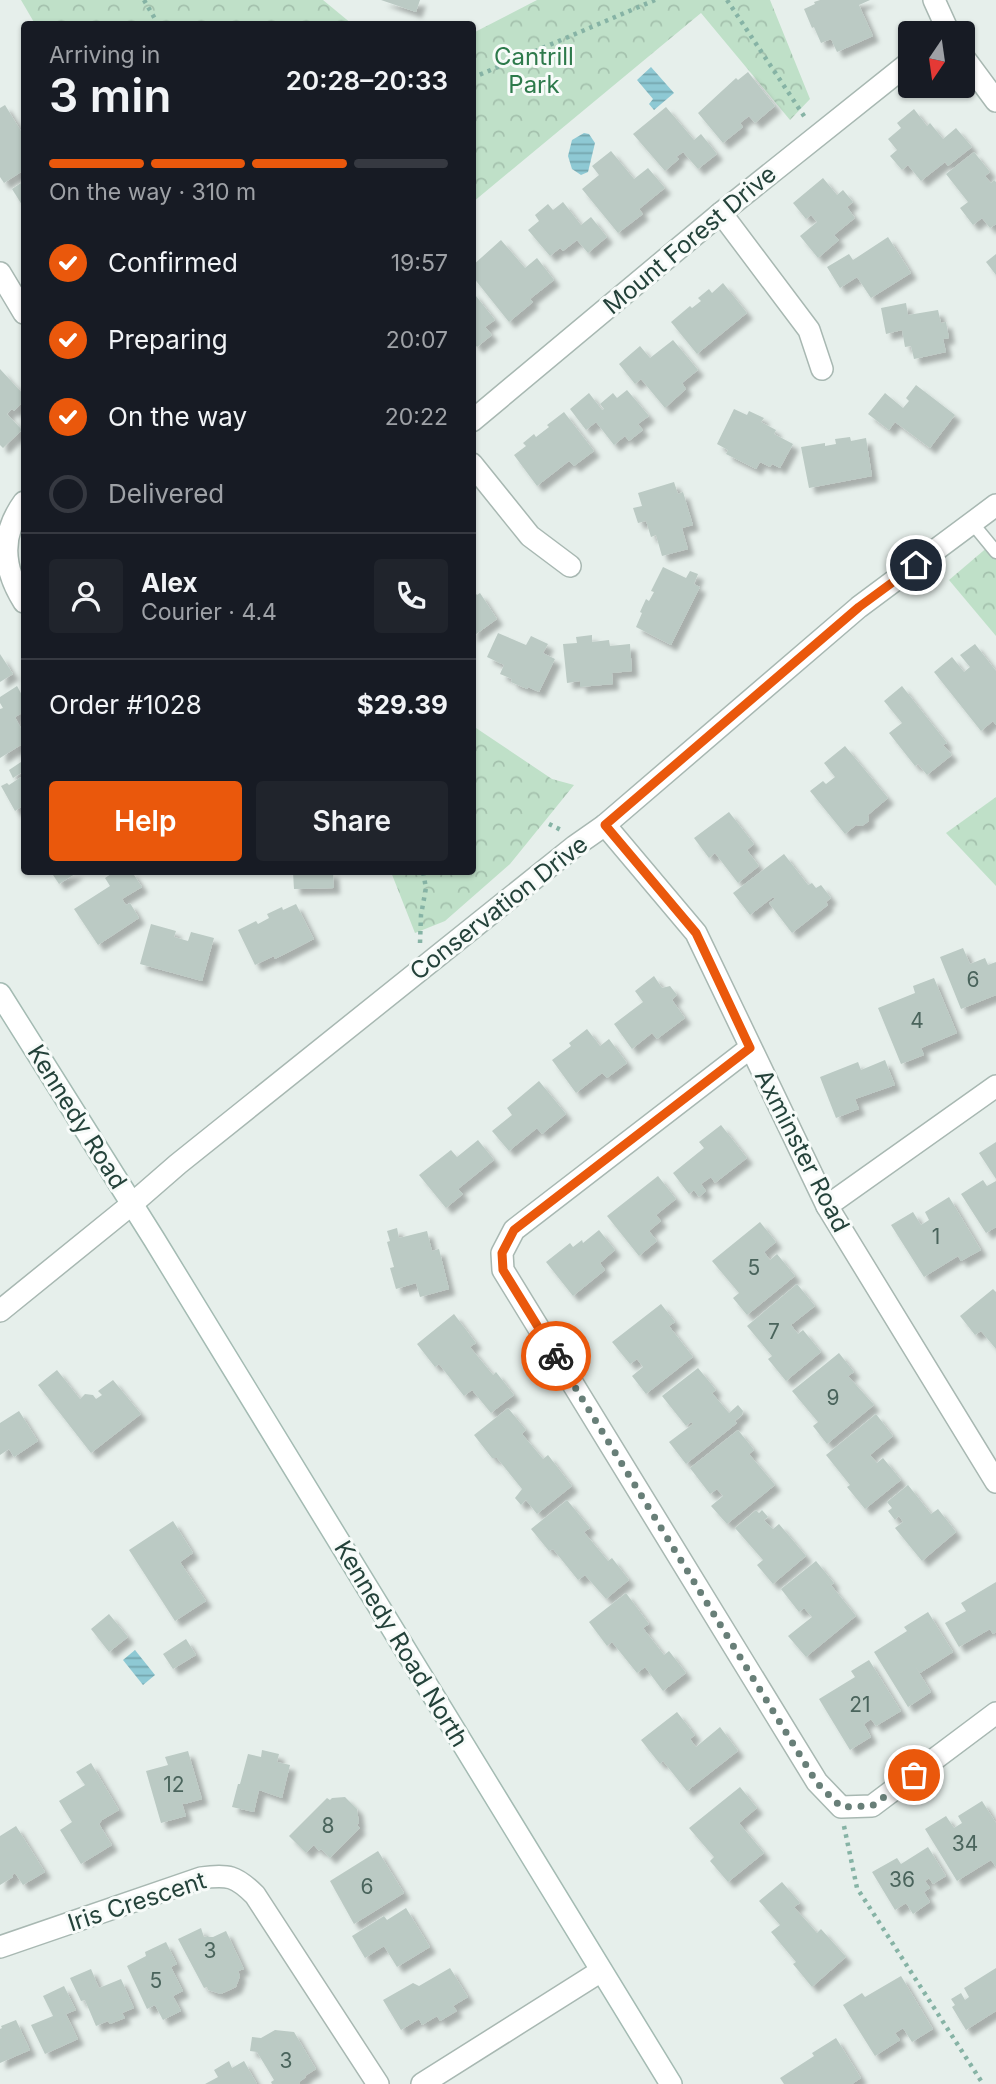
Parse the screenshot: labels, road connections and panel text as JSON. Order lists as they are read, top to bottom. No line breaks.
{"streets":{"street":["Mount Forest Drive","Conservation Drive","Kennedy Road","Axminster Road","Kennedy Road North","Iris Crescent"]},"crossings":[["Conservation Drive","Kennedy Road"],["Conservation Drive","Axminster Road"],["Conservation Drive","Kennedy Road North"],["Kennedy Road","Kennedy Road North"]],"parks":["Cantrill Park"],"house_numbers":["6","4","1","5","7","9","21","12","8","34","36","6","3","5","3"],"north":"bottom","page":{"heading":["3 min","Arriving in","20:28–20:33"],"panel":["Alex","Courier · 4.4","Order #1028","$29.39"],"bar":"On the way · 310 m","list":[["Confirmed","19:57"],["Preparing","20:07"],["On the way","20:22"],"Delivered"],"buttons":["Help","Share"]}}
